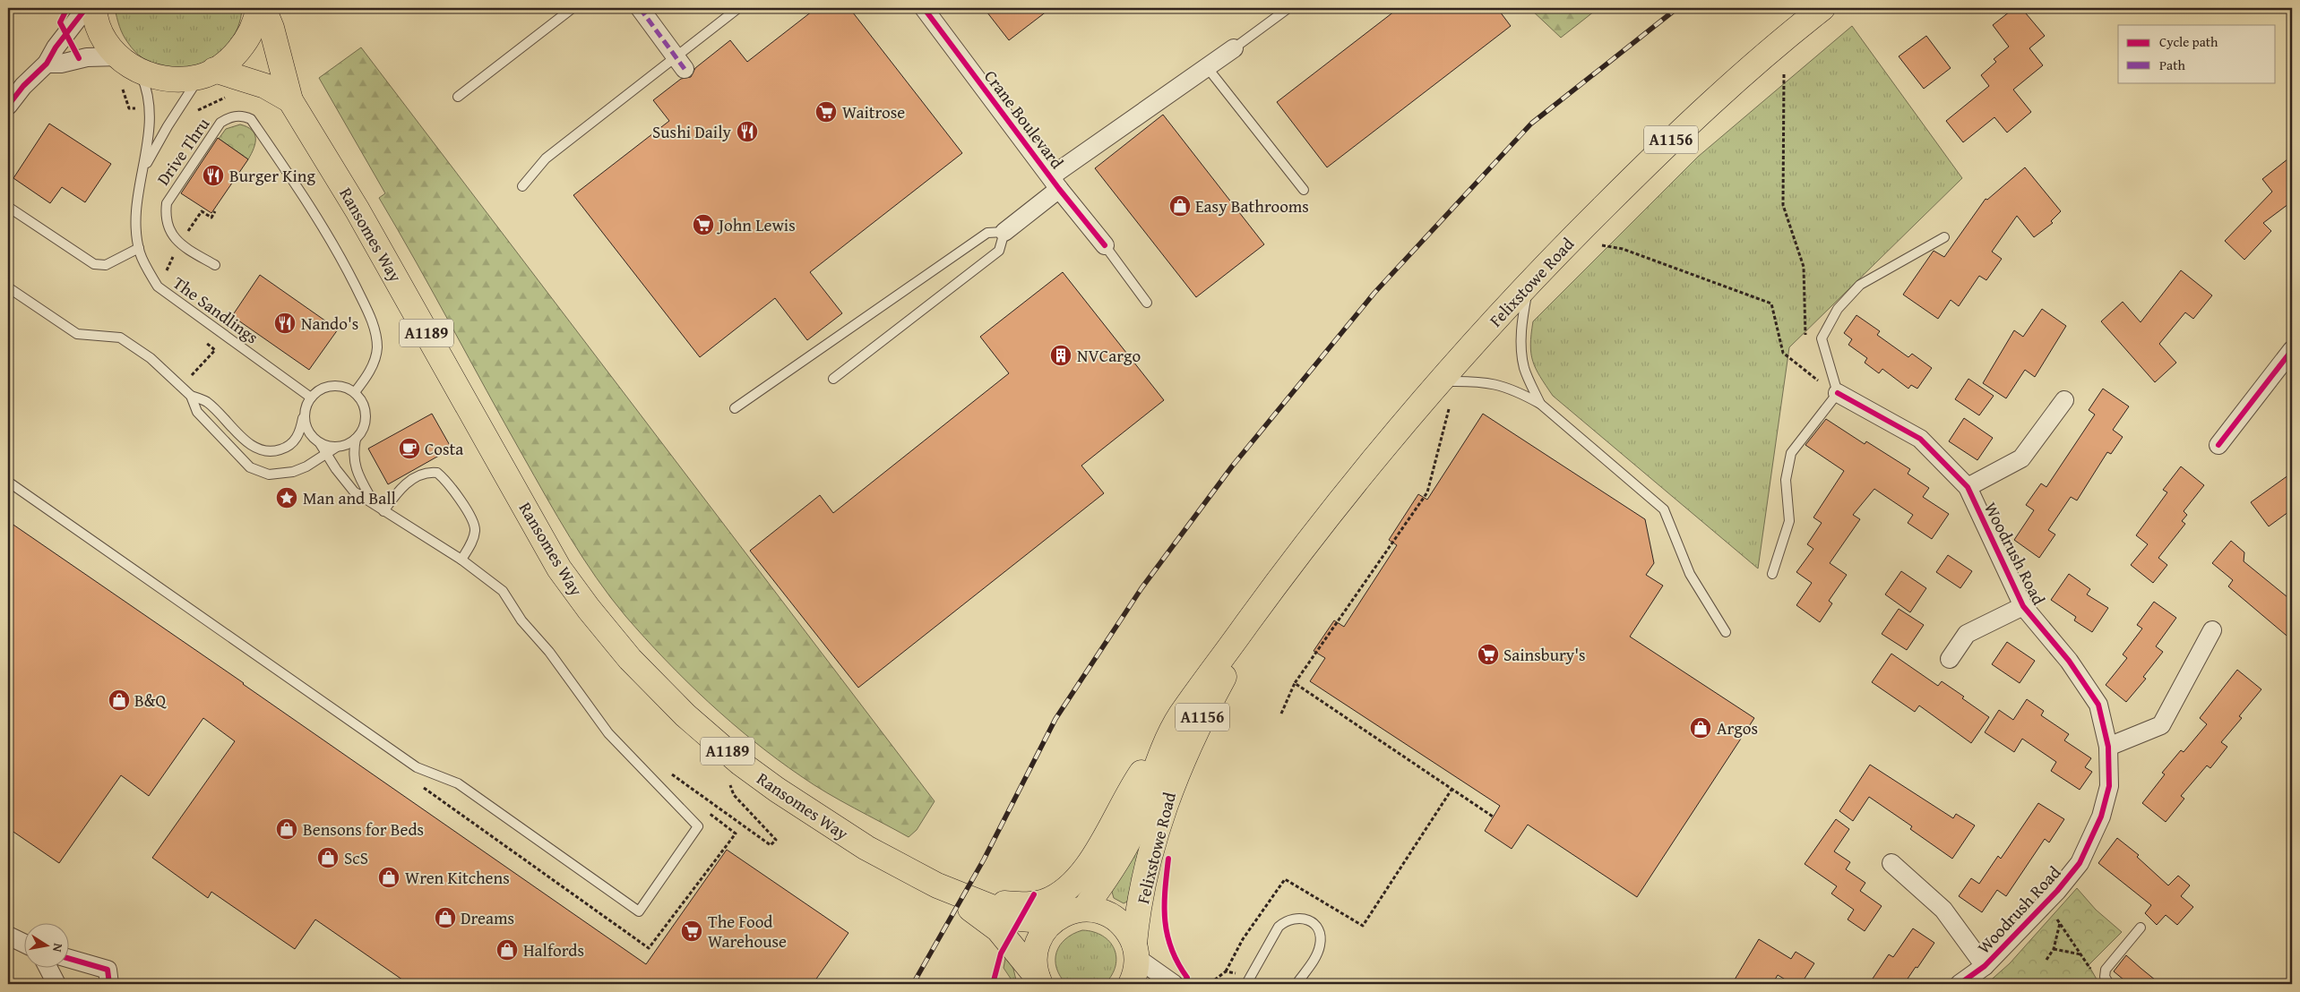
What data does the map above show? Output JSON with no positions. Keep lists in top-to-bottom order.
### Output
{
  "streets": {
    "main road": [
      "A1156",
      "Ransomes Way",
      "Felixstowe Road",
      "A1189"
    ],
    "street": ["Crane Boulevard", "Woodrush Road"],
    "lane": ["Drive Thru", "The Sandlings"]
  },
  "crossings": [
    ["Drive Thru", "The Sandlings"]
  ],
  "places": {
    "supermarket": [
      "Waitrose",
      "John Lewis",
      "Sainsbury's",
      "The Food Warehouse"
    ],
    "restaurant": ["Sushi Daily", "Burger King", "Nando's"],
    "shop": [
      "Easy Bathrooms",
      "B&Q",
      "Argos",
      "Bensons for Beds",
      "ScS",
      "Wren Kitchens",
      "Dreams",
      "Halfords"
    ],
    "building": ["NVCargo"],
    "cafe": ["Costa"],
    "place": ["Man and Ball"]
  },
  "legend": ["Cycle path", "Path"],
  "north": "right"
}
